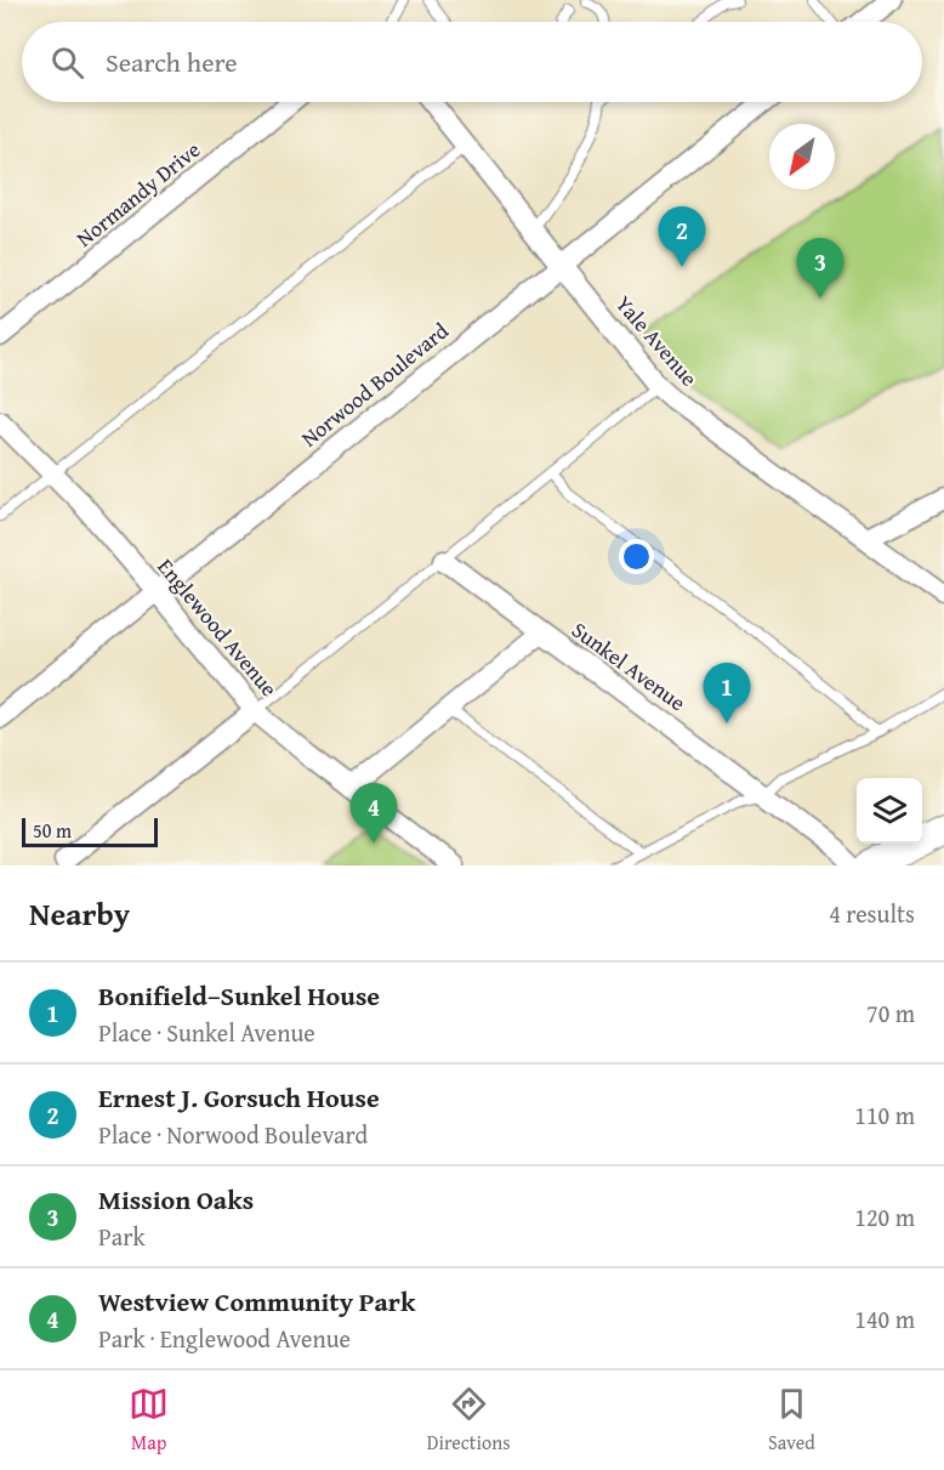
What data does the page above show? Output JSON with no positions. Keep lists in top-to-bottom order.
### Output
{
  "streets": {
    "street": [
      "Normandy Drive",
      "Yale Avenue",
      "Norwood Boulevard",
      "Englewood Avenue",
      "Sunkel Avenue"
    ]
  },
  "crossings": [
    ["Yale Avenue", "Norwood Boulevard"],
    ["Norwood Boulevard", "Englewood Avenue"]
  ],
  "scale_bar": "50 m",
  "north": "bottom left",
  "page": {
    "search": "Search here",
    "pins": [
      "2",
      "3",
      "1",
      "4"
    ],
    "scale": "50 m",
    "heading": ["Nearby", "4 results"],
    "list": [
      {
        "mark": "1",
        "name": "Bonifield–Sunkel House",
        "note": "Place · Sunkel Avenue",
        "value": "70 m"
      },
      {
        "mark": "2",
        "name": "Ernest J. Gorsuch House",
        "note": "Place · Norwood Boulevard",
        "value": "110 m"
      },
      {
        "mark": "3",
        "name": "Mission Oaks",
        "note": "Park",
        "value": "120 m"
      },
      {
        "mark": "4",
        "name": "Westview Community Park",
        "note": "Park · Englewood Avenue",
        "value": "140 m"
      }
    ],
    "nav": ["Map", "Directions", "Saved"]
  }
}
